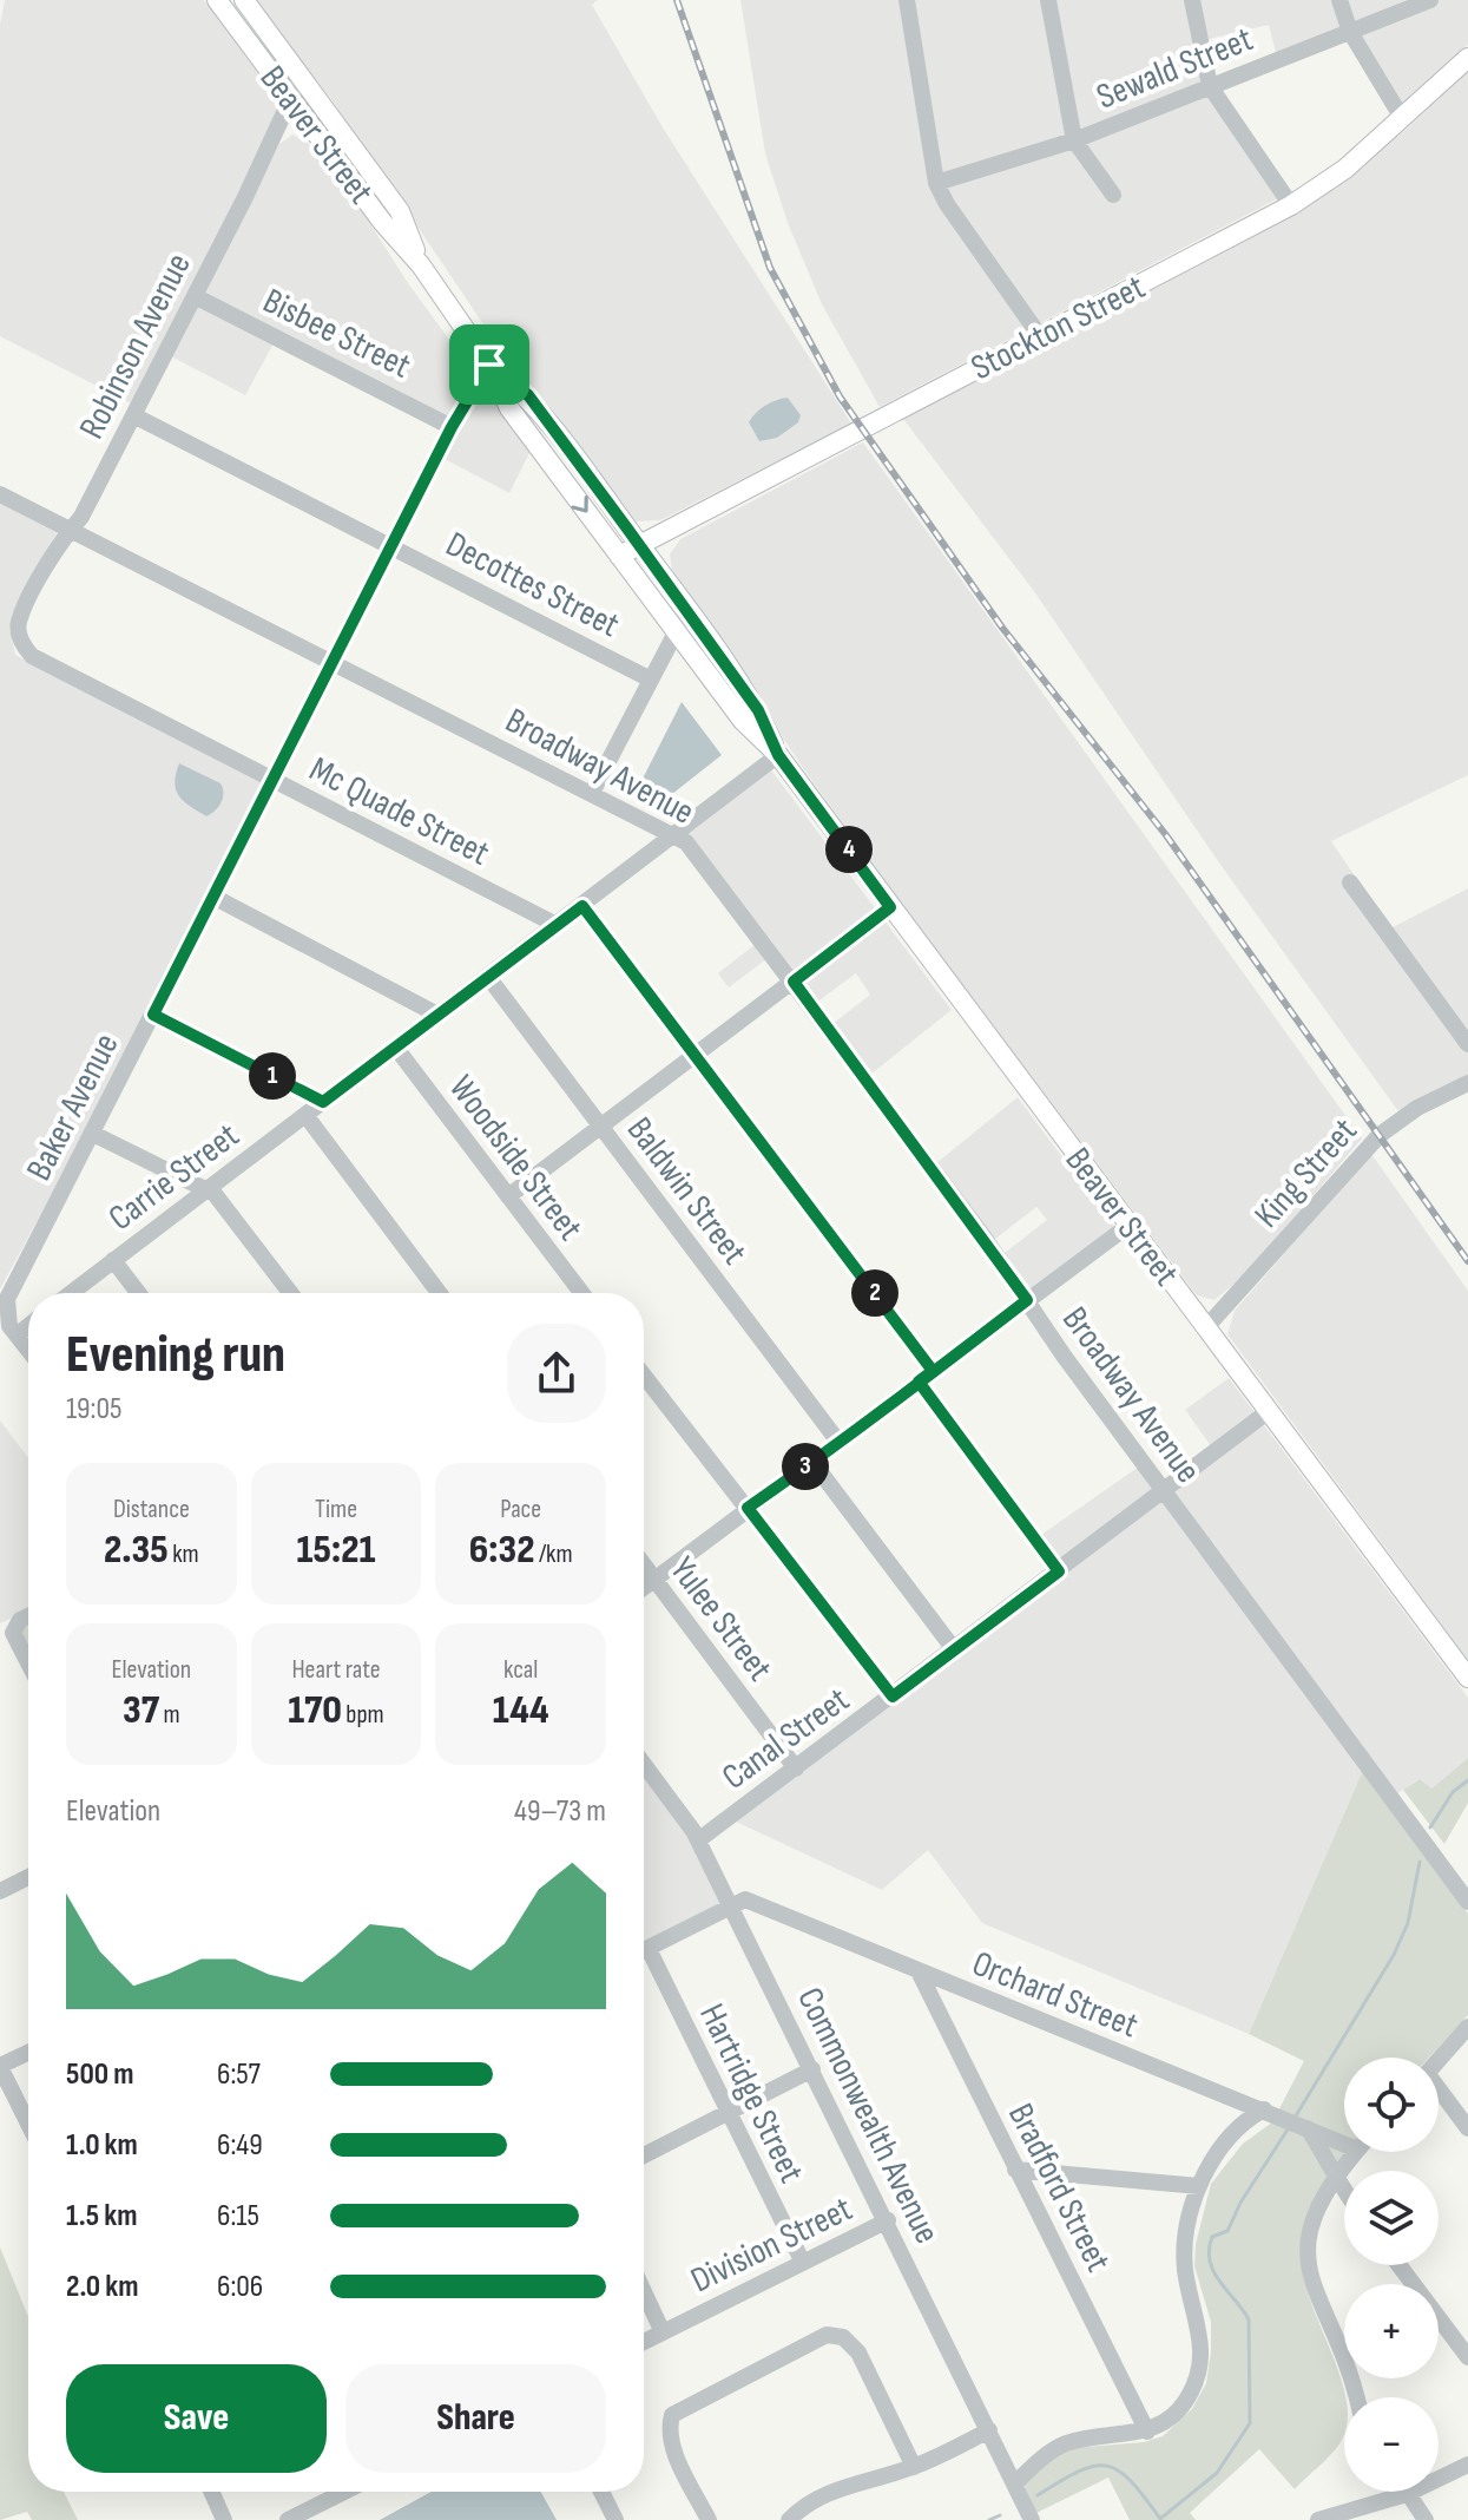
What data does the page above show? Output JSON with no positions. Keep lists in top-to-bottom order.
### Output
{
  "streets": {
    "main road": ["Beaver Street", "Stockton Street"],
    "street": [
      "Sewald Street",
      "Bisbee Street",
      "Robinson Avenue",
      "Decottes Street",
      "Broadway Avenue",
      "Mc Quade Street",
      "Baker Avenue",
      "Woodside Street",
      "King Street",
      "Carrie Street",
      "Baldwin Street",
      "Yulee Street",
      "Canal Street",
      "Orchard Street",
      "Hartridge Street",
      "Commonwealth Avenue",
      "Bradford Street",
      "Division Street"
    ]
  },
  "crossings": [
    ["Beaver Street", "Stockton Street"],
    ["Beaver Street", "Robinson Avenue"],
    ["Beaver Street", "Baker Avenue"],
    ["Beaver Street", "King Street"],
    ["Beaver Street", "Carrie Street"],
    ["Beaver Street", "Canal Street"],
    ["Bisbee Street", "Robinson Avenue"],
    ["Bisbee Street", "Baker Avenue"],
    ["Robinson Avenue", "Decottes Street"],
    ["Robinson Avenue", "Broadway Avenue"],
    ["Robinson Avenue", "Mc Quade Street"],
    ["Decottes Street", "Baker Avenue"],
    ["Broadway Avenue", "Baker Avenue"],
    ["Broadway Avenue", "Carrie Street"],
    ["Broadway Avenue", "Canal Street"],
    ["Mc Quade Street", "Baker Avenue"],
    ["Mc Quade Street", "Carrie Street"],
    ["Woodside Street", "Carrie Street"],
    ["Carrie Street", "Baldwin Street"],
    ["Yulee Street", "Canal Street"],
    ["Canal Street", "Commonwealth Avenue"],
    ["Orchard Street", "Commonwealth Avenue"],
    ["Orchard Street", "Bradford Street"],
    ["Hartridge Street", "Division Street"],
    ["Commonwealth Avenue", "Division Street"]
  ],
  "page": {
    "pins": [
      "4",
      "1",
      "2",
      "3"
    ],
    "heading": ["Evening run", "19:05"],
    "stats": [
      ["Distance", "2.35 km"],
      ["Time", "15:21"],
      ["Pace", "6:32 /km"],
      ["Elevation", "37 m"],
      ["Heart rate", "170 bpm"],
      ["kcal", "144"]
    ],
    "chart": ["Elevation", "49–73 m"],
    "list": [
      {
        "name": "500 m",
        "note": "6:57"
      },
      {
        "name": "1.0 km",
        "note": "6:49"
      },
      {
        "name": "1.5 km",
        "note": "6:15"
      },
      {
        "name": "2.0 km",
        "note": "6:06"
      }
    ],
    "map_buttons": ["+", "−"],
    "buttons": ["Save", "Share"]
  }
}
